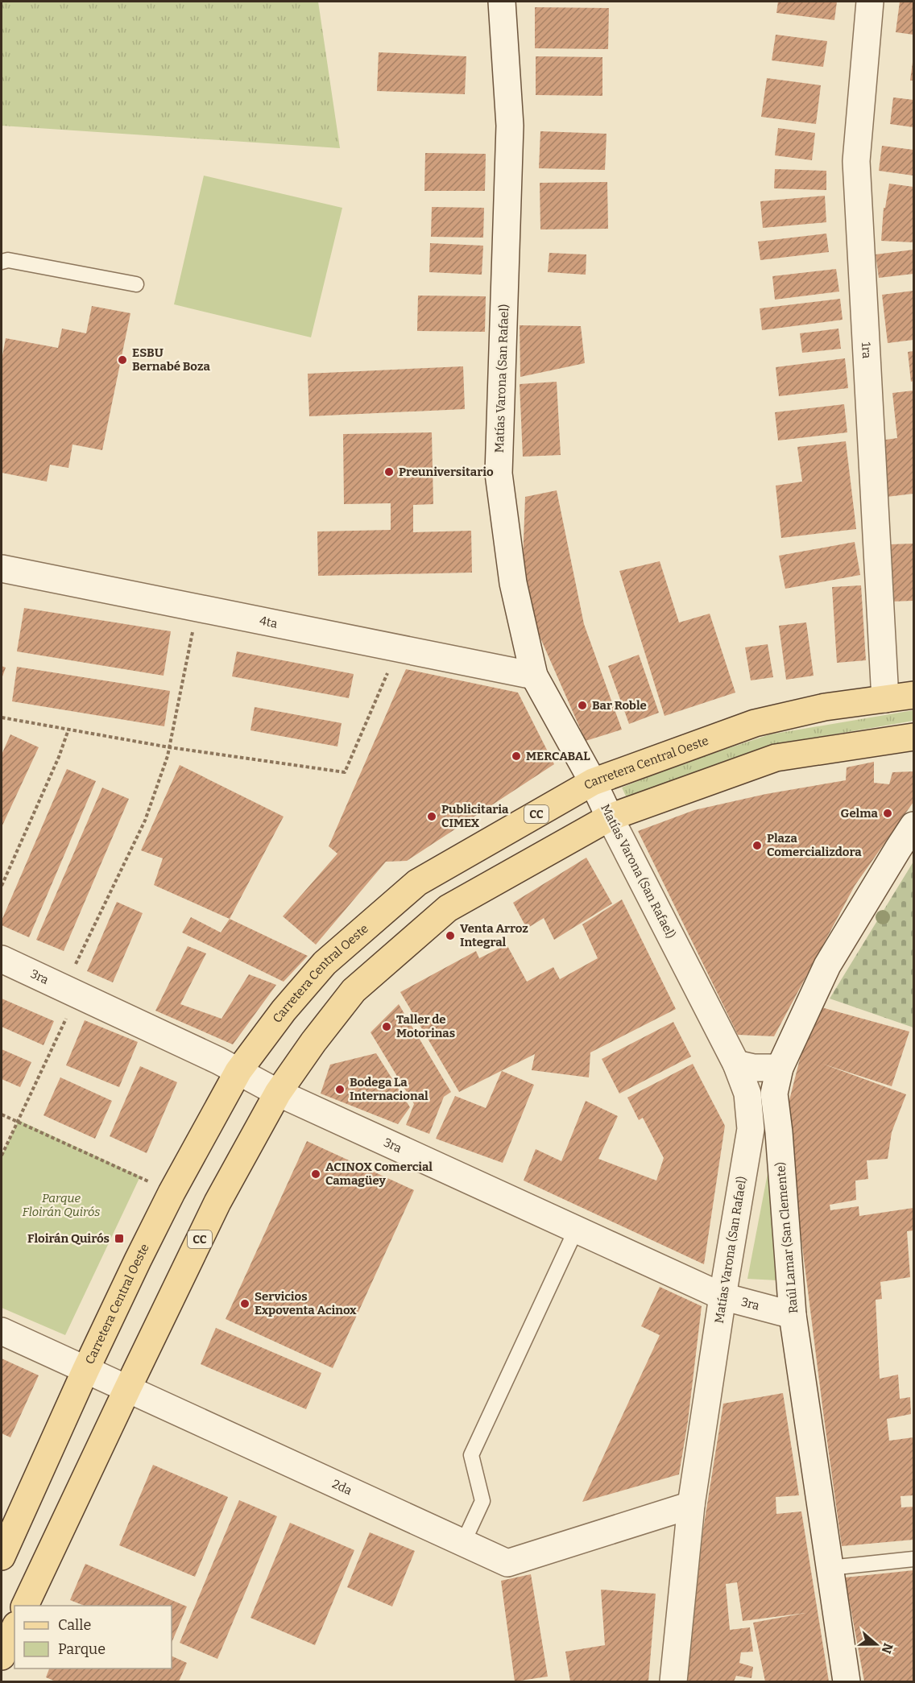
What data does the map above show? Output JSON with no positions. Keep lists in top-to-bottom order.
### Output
{
  "streets": {
    "main road": ["Carretera Central Oeste", "CC"],
    "street": [
      "1ra",
      "Matías Varona (San Rafael)",
      "4ta",
      "3ra",
      "Raúl Lamar (San Clemente)",
      "2da"
    ]
  },
  "crossings": [
    ["1ra", "Carretera Central Oeste"],
    ["Matías Varona (San Rafael)", "4ta"],
    ["Matías Varona (San Rafael)", "Carretera Central Oeste"],
    ["Matías Varona (San Rafael)", "CC"],
    ["Matías Varona (San Rafael)", "3ra"],
    ["Matías Varona (San Rafael)", "2da"],
    ["Carretera Central Oeste", "3ra"],
    ["Carretera Central Oeste", "2da"],
    ["CC", "3ra"],
    ["CC", "2da"],
    ["3ra", "Raúl Lamar (San Clemente)"]
  ],
  "parks": ["Parque Floirán Quirós"],
  "places": {
    "other": [
      "ESBU Bernabé Boza",
      "Preuniversitario",
      "Bar Roble",
      "MERCABAL",
      "Gelma",
      "Publicitaria CIMEX",
      "Plaza Comercializdora",
      "Venta Arroz Integral",
      "Taller de Motorinas",
      "Bodega La Internacional",
      "ACINOX Comercial Camagüey",
      "Servicios Expoventa Acinox"
    ],
    "transit": ["Floirán Quirós"]
  },
  "legend": ["Calle", "Parque"],
  "north": "right"
}
